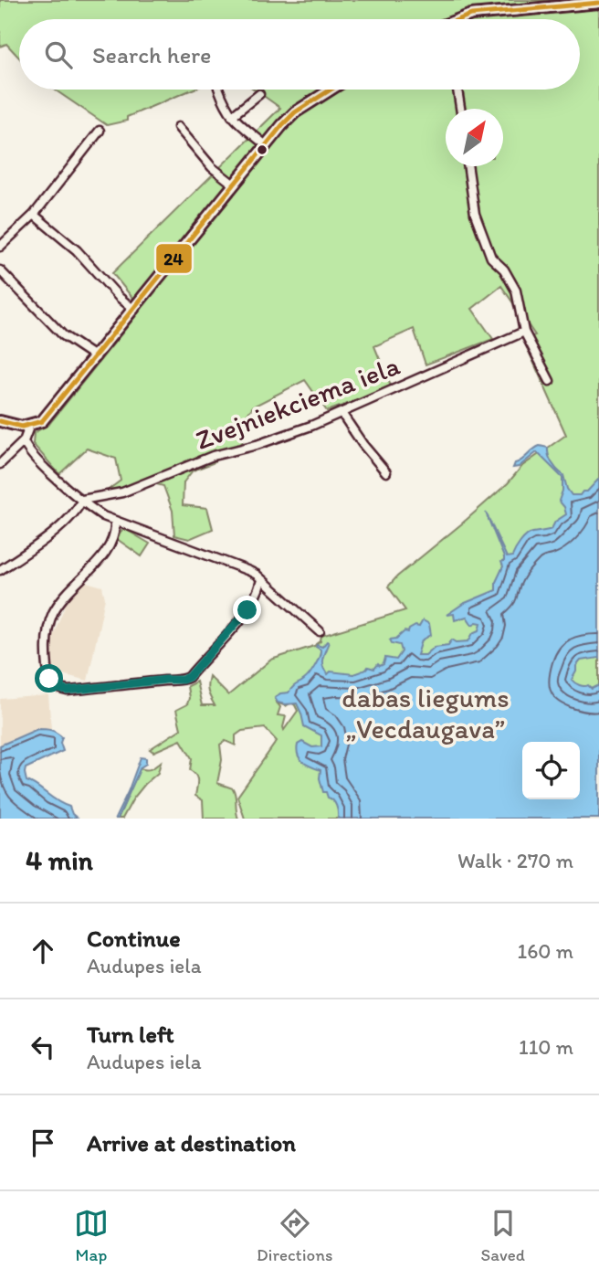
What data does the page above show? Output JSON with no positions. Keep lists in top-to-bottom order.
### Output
{
  "streets": {
    "street": ["Zvejniekciema iela"]
  },
  "parks": ["dabas liegums „Vecdaugava”"],
  "lines": ["transit line 24"],
  "north": "top right",
  "page": {
    "search": "Search here",
    "heading": ["4 min", "Walk · 270 m"],
    "list": [
      ["Continue", "Audupes iela", "160 m"],
      ["Turn left", "Audupes iela", "110 m"],
      "Arrive at destination"
    ],
    "nav": ["Map", "Directions", "Saved"]
  }
}
